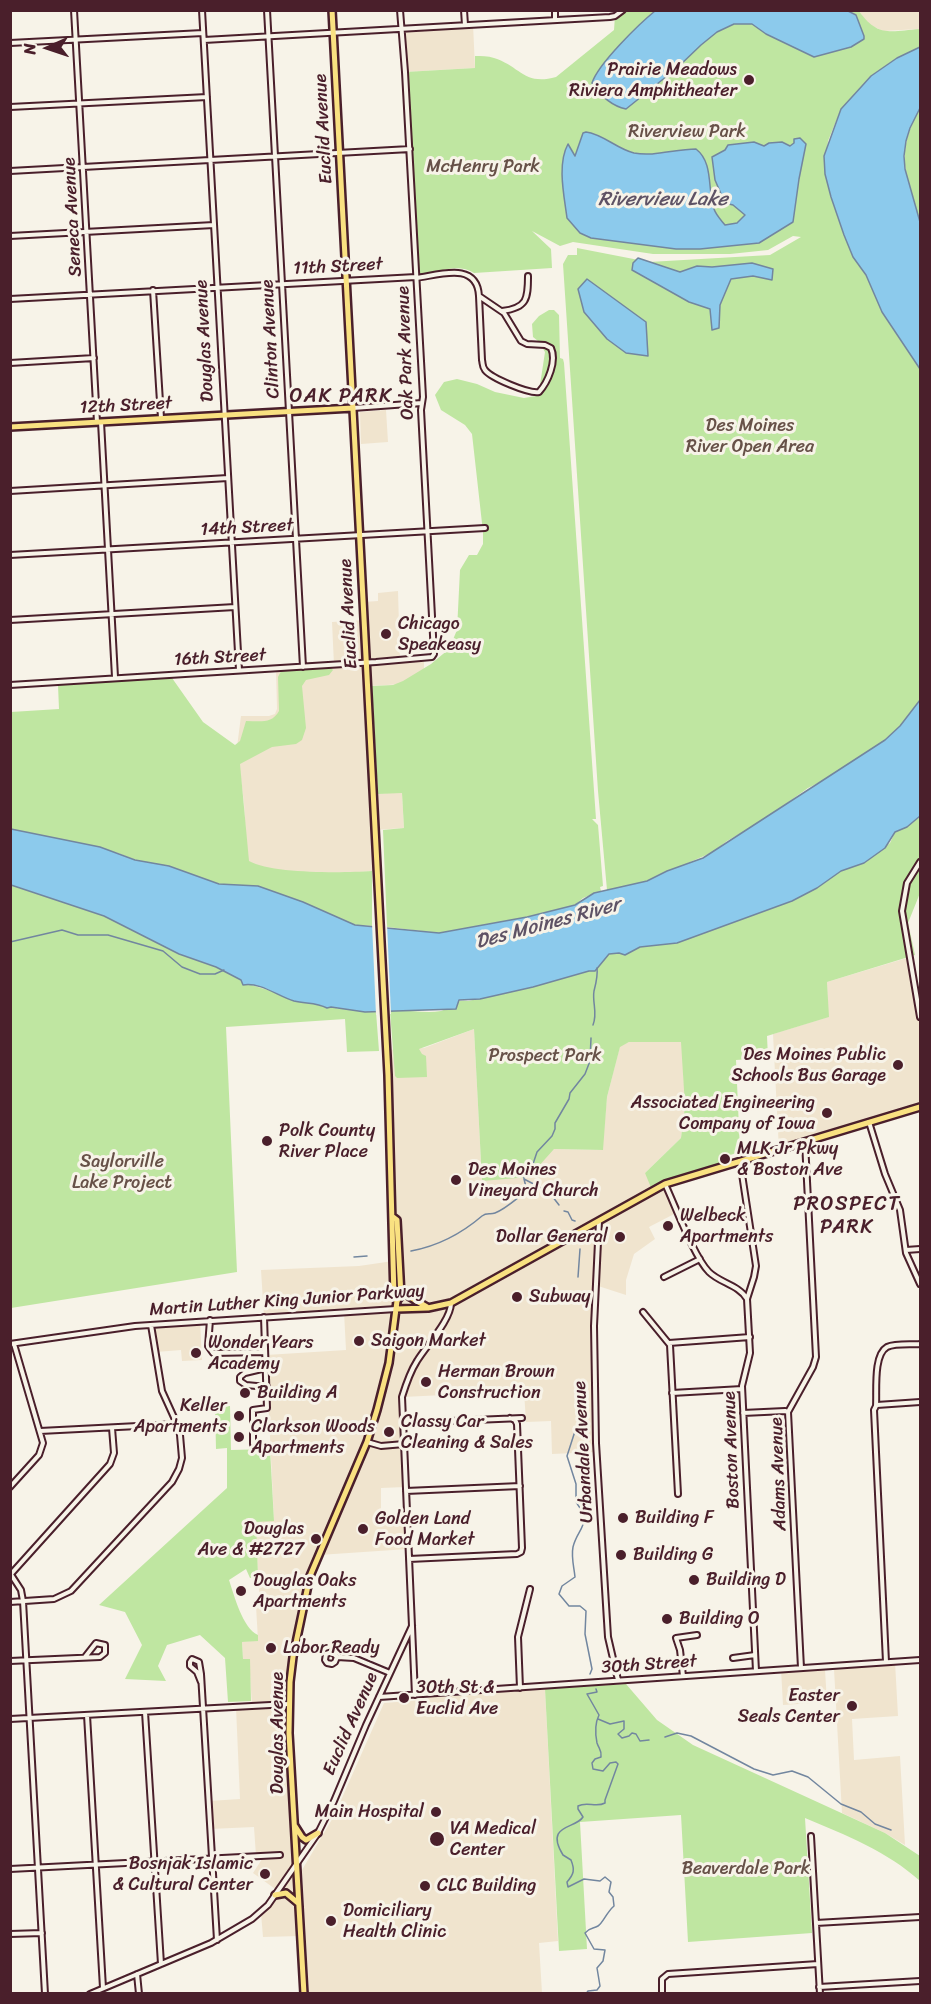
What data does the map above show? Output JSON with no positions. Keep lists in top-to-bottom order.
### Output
{
  "streets": {
    "main road": [
      "Euclid Avenue",
      "Douglas Avenue",
      "12th Street",
      "Martin Luther King Junior Parkway"
    ],
    "street": [
      "Seneca Avenue",
      "11th Street",
      "Clinton Avenue",
      "Oak Park Avenue",
      "14th Street",
      "16th Street",
      "Boston Avenue",
      "Urbandale Avenue",
      "Adams Avenue",
      "30th Street"
    ]
  },
  "crossings": [
    ["Euclid Avenue", "11th Street"],
    ["Euclid Avenue", "Douglas Avenue"],
    ["Euclid Avenue", "12th Street"],
    ["Euclid Avenue", "14th Street"],
    ["Euclid Avenue", "16th Street"],
    ["Euclid Avenue", "Martin Luther King Junior Parkway"],
    ["Euclid Avenue", "30th Street"],
    ["Seneca Avenue", "11th Street"],
    ["Seneca Avenue", "12th Street"],
    ["Seneca Avenue", "14th Street"],
    ["Seneca Avenue", "16th Street"],
    ["11th Street", "Clinton Avenue"],
    ["11th Street", "Douglas Avenue"],
    ["11th Street", "Oak Park Avenue"],
    ["Clinton Avenue", "12th Street"],
    ["Clinton Avenue", "14th Street"],
    ["Clinton Avenue", "16th Street"],
    ["Douglas Avenue", "12th Street"],
    ["Douglas Avenue", "14th Street"],
    ["Douglas Avenue", "16th Street"],
    ["Douglas Avenue", "Martin Luther King Junior Parkway"],
    ["Oak Park Avenue", "12th Street"],
    ["Oak Park Avenue", "14th Street"],
    ["Oak Park Avenue", "16th Street"],
    ["Martin Luther King Junior Parkway", "Boston Avenue"],
    ["Martin Luther King Junior Parkway", "Urbandale Avenue"],
    ["Martin Luther King Junior Parkway", "Adams Avenue"],
    ["Boston Avenue", "30th Street"],
    ["Urbandale Avenue", "30th Street"],
    ["Adams Avenue", "30th Street"]
  ],
  "districts": ["OAK PARK", "PROSPECT PARK"],
  "water": ["Riverview Lake", "Des Moines River"],
  "parks": [
    "Riverview Park",
    "McHenry Park",
    "Des Moines River Open Area",
    "Prospect Park",
    "Saylorville Lake Project",
    "Beaverdale Park"
  ],
  "places": [
    "Prairie Meadows Riviera Amphitheater",
    "Chicago Speakeasy",
    "Des Moines Public Schools Bus Garage",
    "Associated Engineering Company of Iowa",
    "Polk County River Place",
    "MLK Jr Pkwy & Boston Ave",
    "Des Moines Vineyard Church",
    "Welbeck Apartments",
    "Dollar General",
    "Subway",
    "Saigon Market",
    "Wonder Years Academy",
    "Herman Brown Construction",
    "Building A",
    "Keller Apartments",
    "Classy Car Cleaning & Sales",
    "Clarkson Woods Apartments",
    "Building F",
    "Golden Land Food Market",
    "Douglas Ave & #2727",
    "Building G",
    "Building D",
    "Douglas Oaks Apartments",
    "Building O",
    "Labor Ready",
    "30th St & Euclid Ave",
    "Easter Seals Center",
    "Main Hospital",
    "VA Medical Center",
    "Bosnjak Islamic & Cultural Center",
    "CLC Building",
    "Domiciliary Health Clinic"
  ],
  "north": "left"
}
